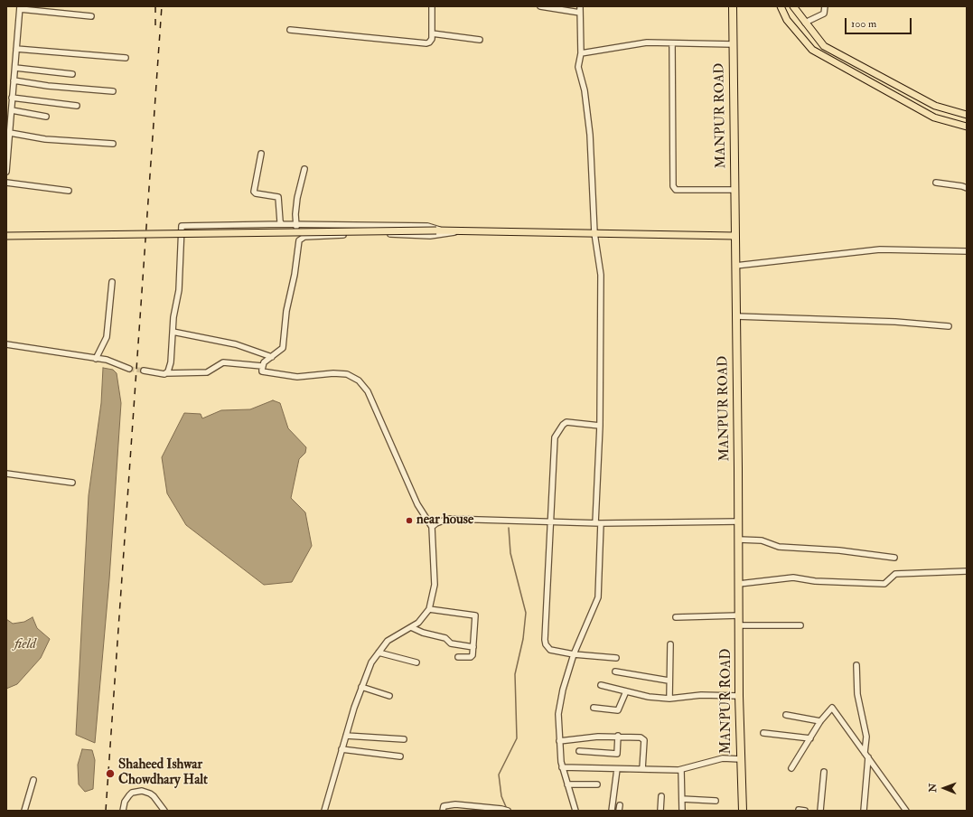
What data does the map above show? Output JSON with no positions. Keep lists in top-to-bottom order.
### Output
{
  "streets": {
    "highway": ["MANPUR ROAD"]
  },
  "water": ["field"],
  "places": ["near house", "Shaheed Ishwar Chowdhary Halt"],
  "scale_bar": "100 m",
  "north": "left"
}
